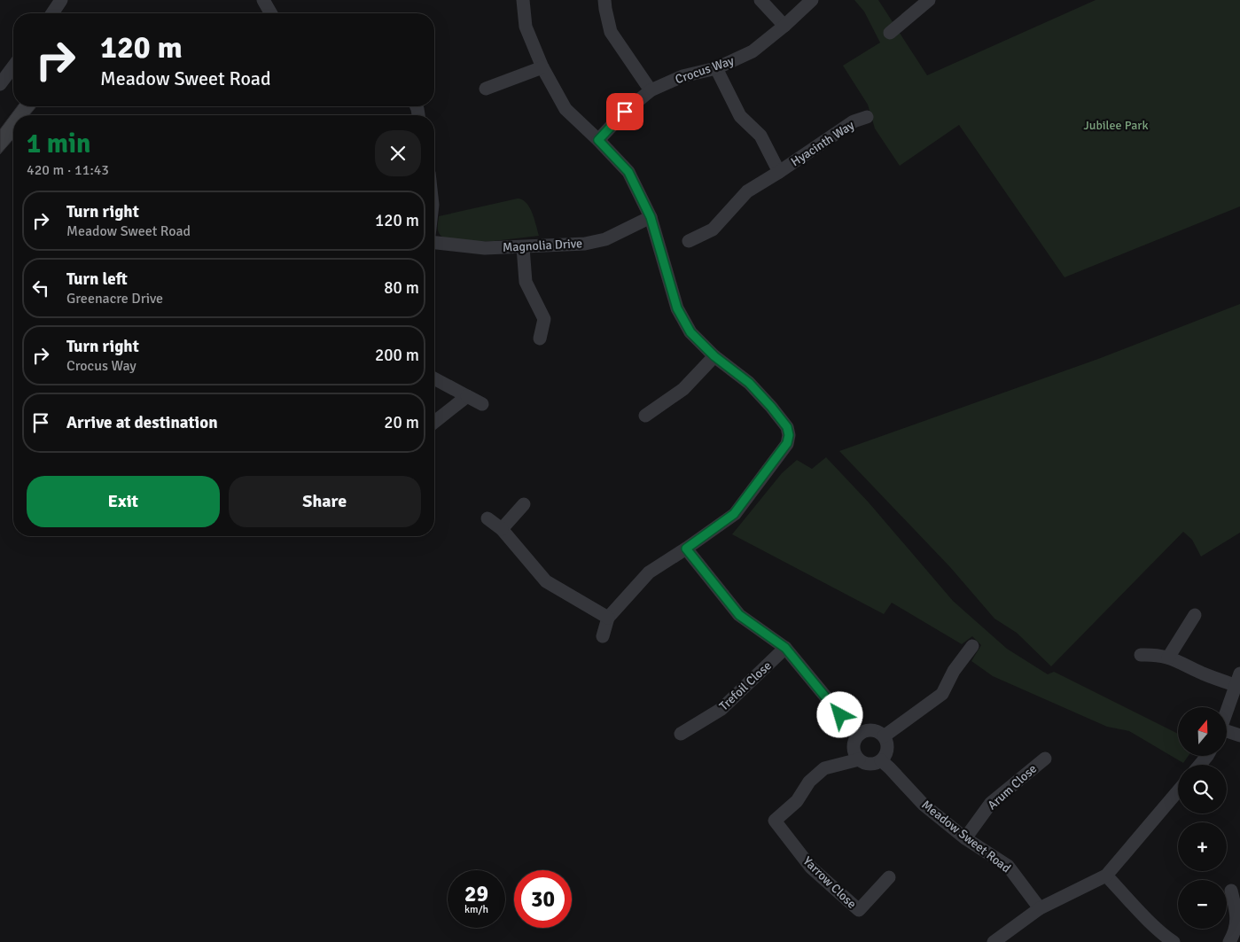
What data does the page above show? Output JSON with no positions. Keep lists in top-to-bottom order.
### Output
{
  "streets": {
    "street": [
      "Crocus Way",
      "Hyacinth Way",
      "Magnolia Drive",
      "Trefoil Close",
      "Arum Close",
      "Meadow Sweet Road",
      "Yarrow Close"
    ]
  },
  "crossings": [
    ["Crocus Way", "Hyacinth Way"],
    ["Arum Close", "Meadow Sweet Road"],
    ["Meadow Sweet Road", "Yarrow Close"]
  ],
  "parks": ["Jubilee Park"],
  "north": "top",
  "page": {
    "turn": ["120 m", "Meadow Sweet Road"],
    "heading": ["1 min", "420 m · 11:43"],
    "list": [
      {
        "name": "Turn right",
        "note": "Meadow Sweet Road",
        "value": "120 m"
      },
      {
        "name": "Turn left",
        "note": "Greenacre Drive",
        "value": "80 m"
      },
      {
        "name": "Turn right",
        "note": "Crocus Way",
        "value": "200 m"
      },
      {
        "name": "Arrive at destination",
        "value": "20 m"
      }
    ],
    "buttons": ["Exit", "Share"],
    "map_buttons": ["+", "−"],
    "speed": "29 km/h",
    "limit": "30"
  }
}
